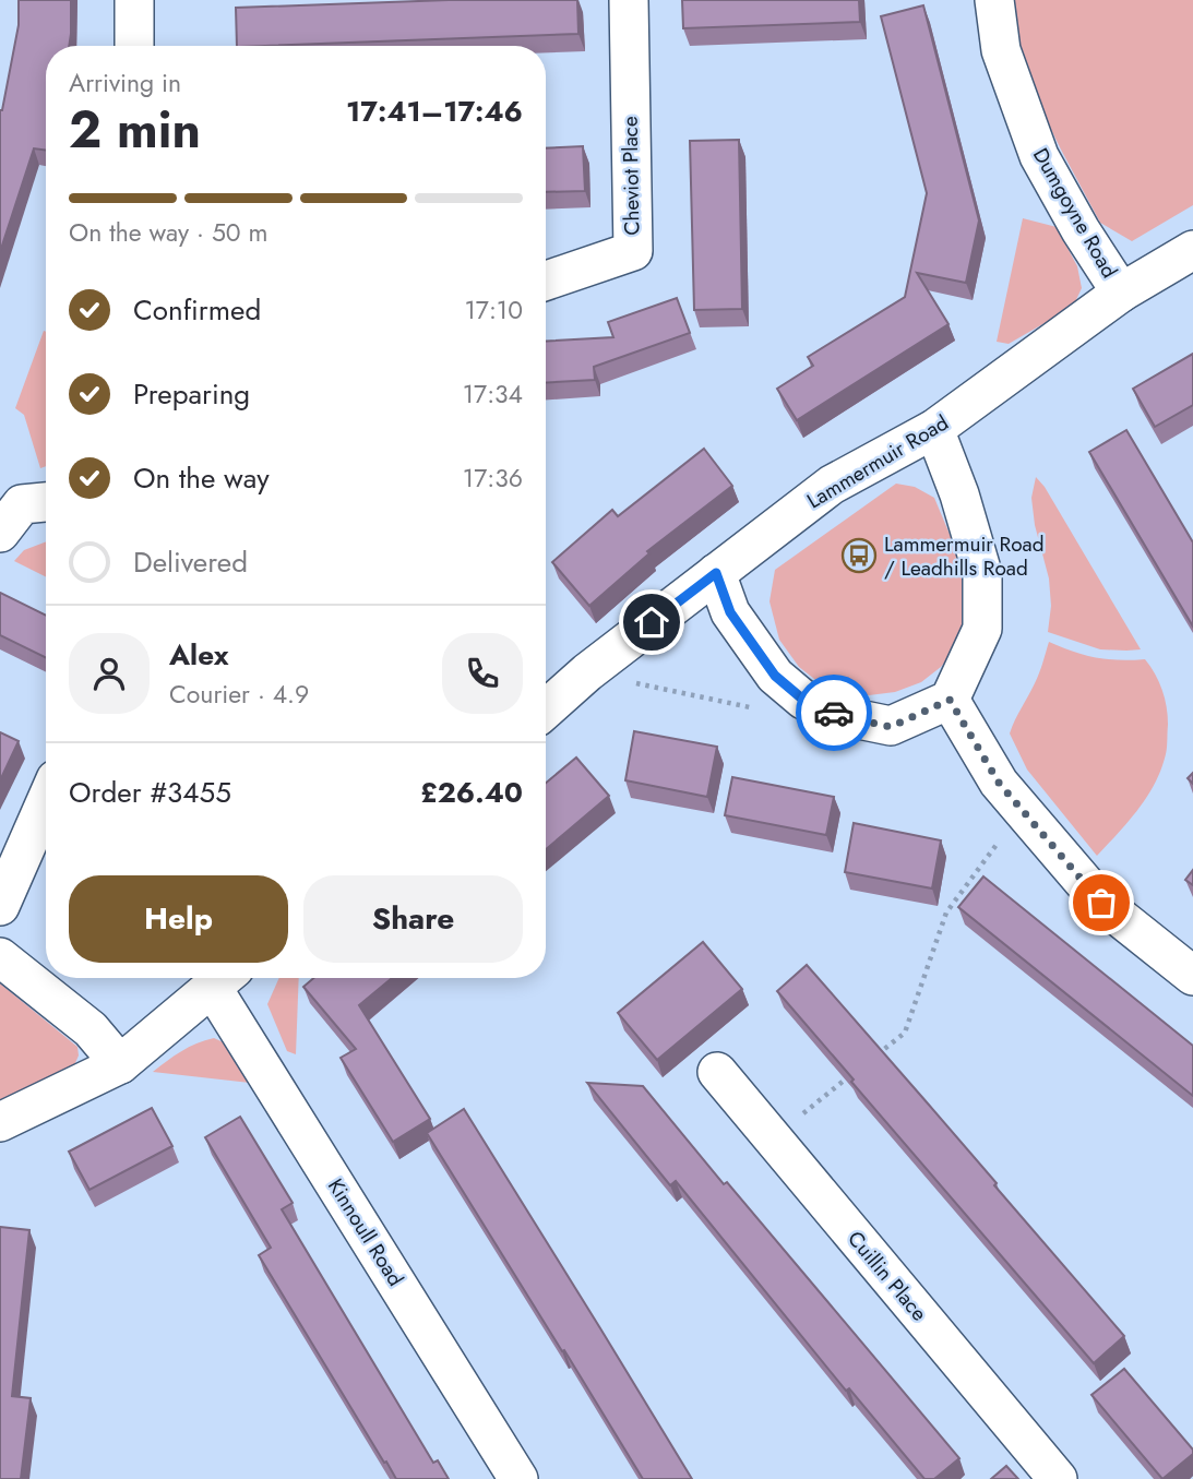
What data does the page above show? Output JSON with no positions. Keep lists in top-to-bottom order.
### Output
{
  "streets": {
    "street": [
      "Cheviot Place",
      "Dumgoyne Road",
      "Lammermuir Road",
      "Kinnoull Road",
      "Cuillin Place"
    ]
  },
  "crossings": [
    ["Dumgoyne Road", "Lammermuir Road"]
  ],
  "places": {
    "bus stop": ["Lammermuir Road / Leadhills Road"]
  },
  "page": {
    "heading": ["2 min", "Arriving in", "17:41–17:46"],
    "panel": [
      "Alex",
      "Courier · 4.9",
      "Order #3455",
      "£26.40"
    ],
    "bar": "On the way · 50 m",
    "list": [
      ["Confirmed", "17:10"],
      ["Preparing", "17:34"],
      ["On the way", "17:36"],
      "Delivered"
    ],
    "buttons": ["Help", "Share"]
  }
}
